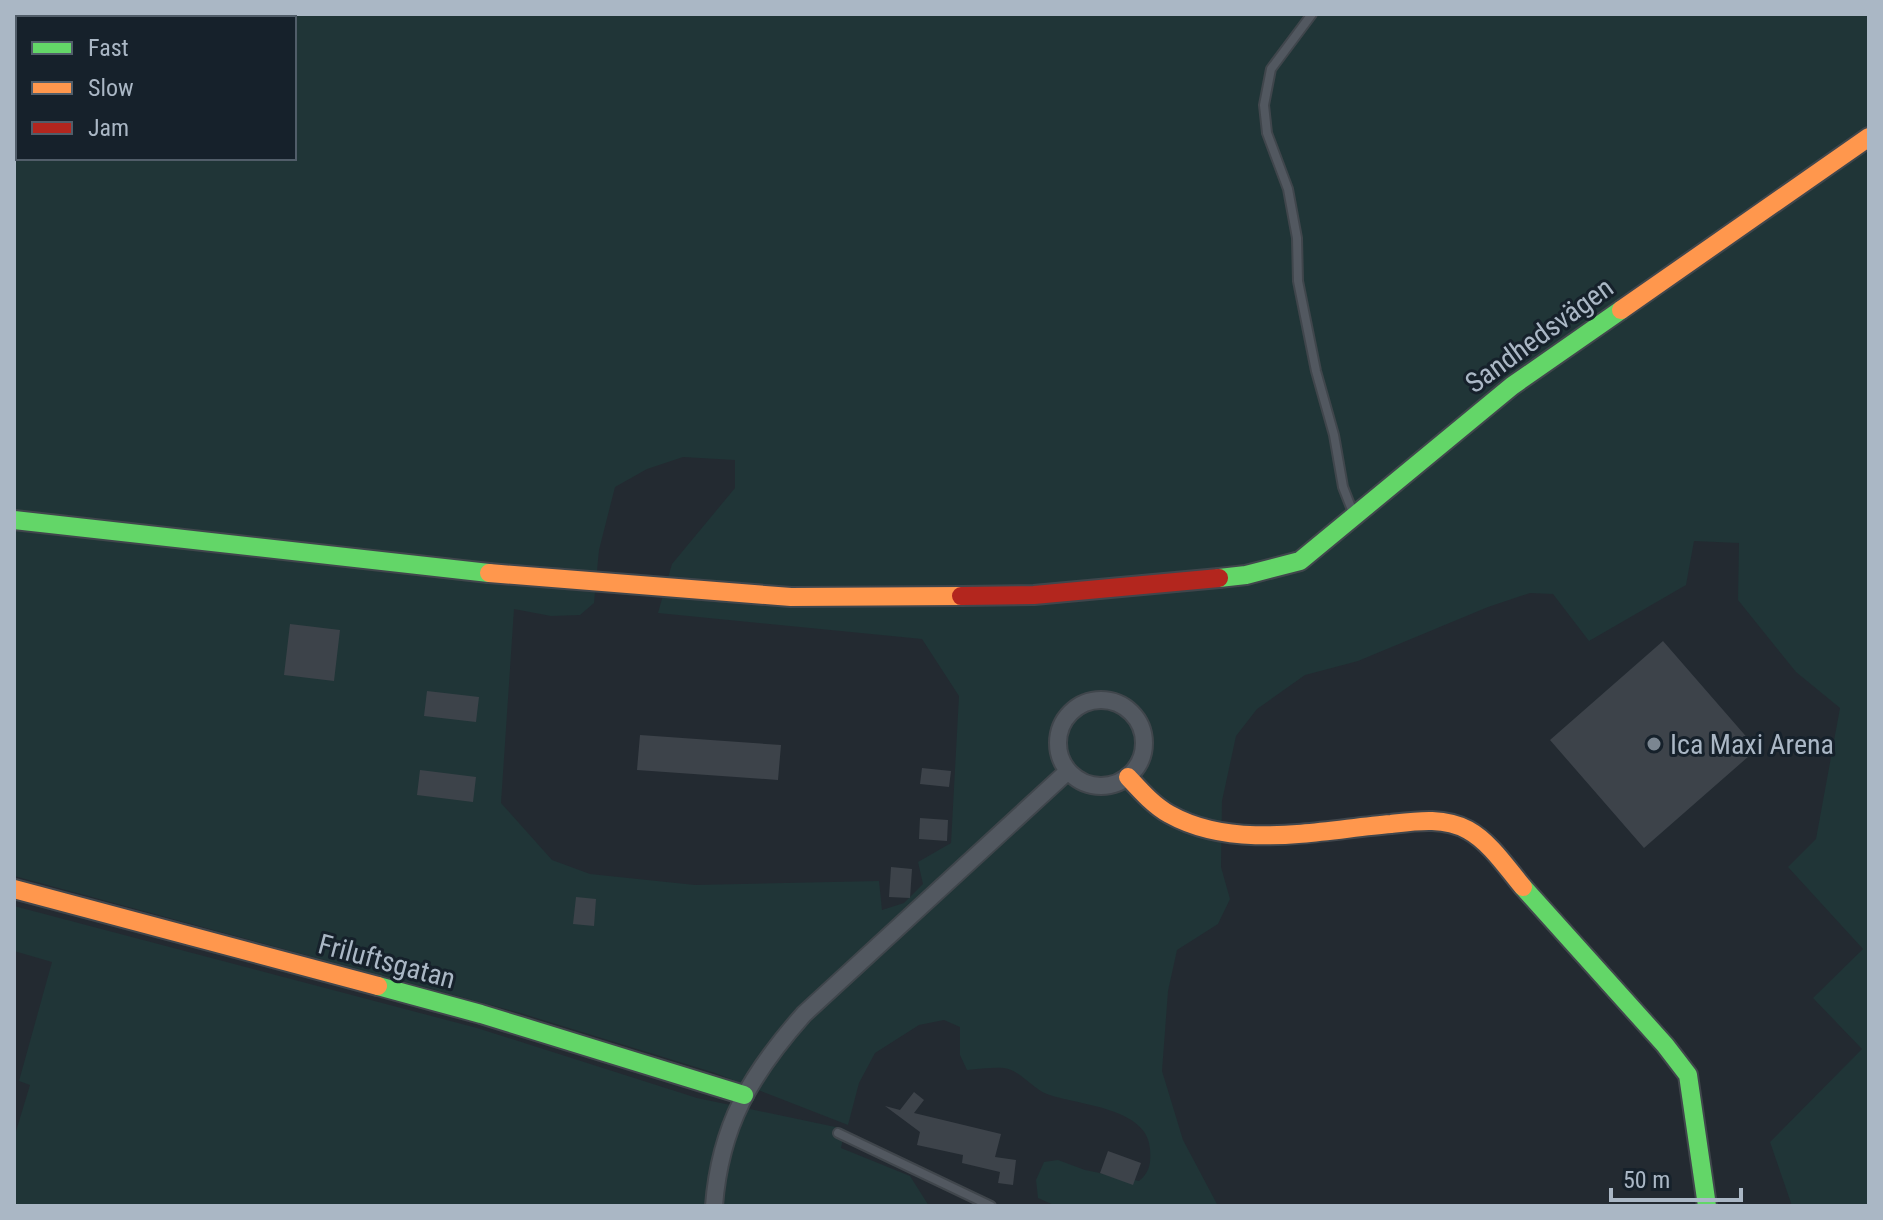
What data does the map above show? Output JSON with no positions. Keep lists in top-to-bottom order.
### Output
{
  "streets": {
    "street": ["Sandhedsvägen", "Friluftsgatan"]
  },
  "places": ["Ica Maxi Arena"],
  "legend": ["Fast", "Slow", "Jam"],
  "scale_bar": "50 m"
}
